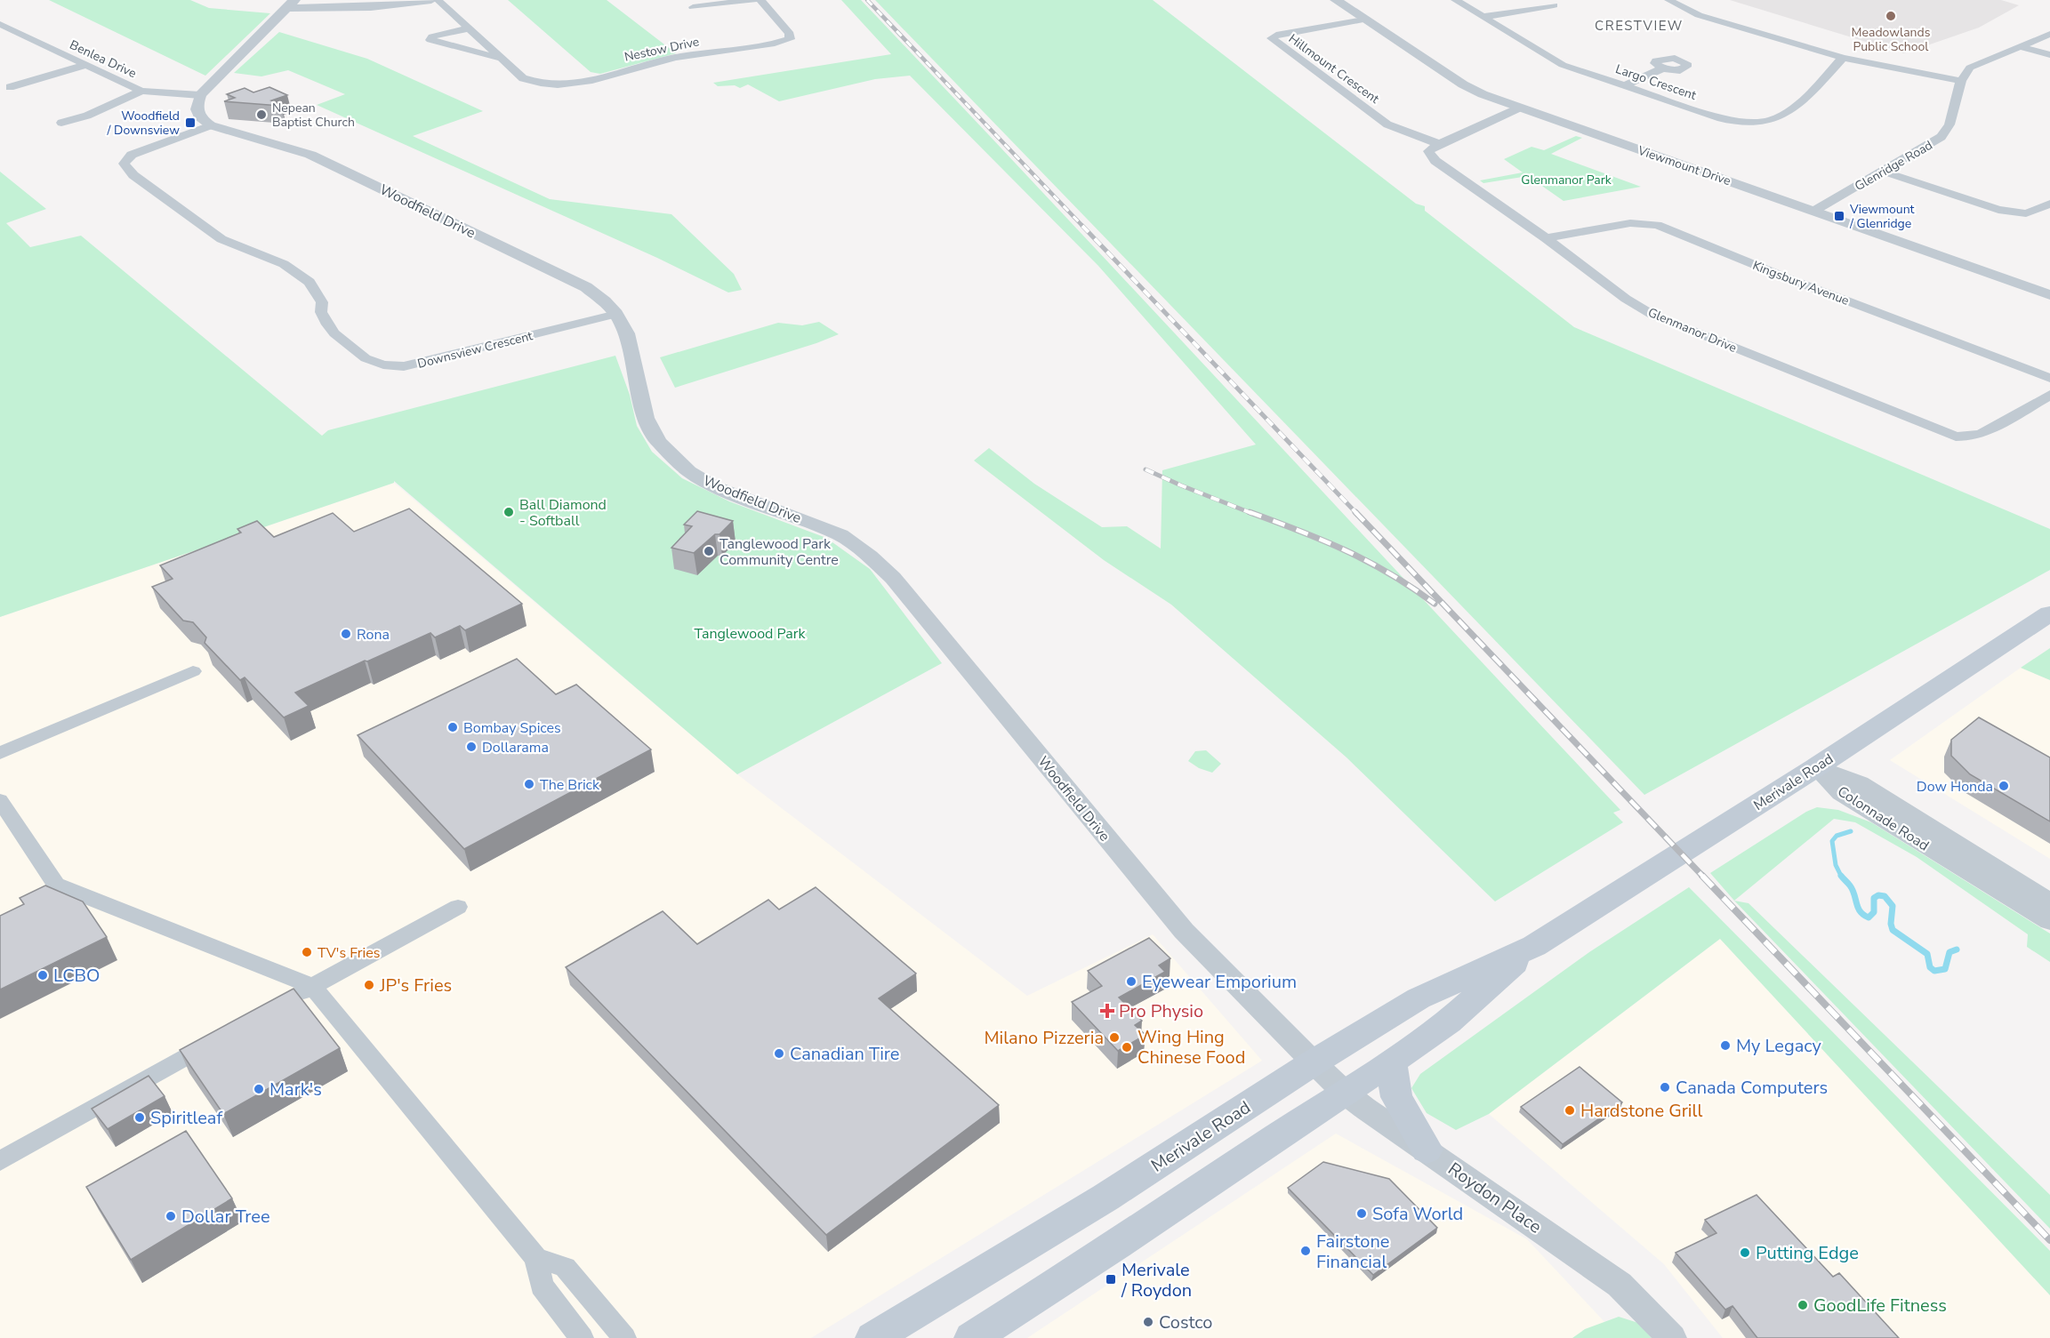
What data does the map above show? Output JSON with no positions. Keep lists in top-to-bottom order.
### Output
{
  "streets": {
    "main road": ["Merivale Road"],
    "street": [
      "Nestow Drive",
      "Benlea Drive",
      "Hillmount Crescent",
      "Largo Crescent",
      "Viewmount Drive",
      "Glenridge Road",
      "Woodfield Drive",
      "Kingsbury Avenue",
      "Glenmanor Drive",
      "Downsview Crescent",
      "Colonnade Road",
      "Roydon Place"
    ]
  },
  "crossings": [
    ["Hillmount Crescent", "Viewmount Drive"],
    ["Hillmount Crescent", "Glenmanor Drive"],
    ["Viewmount Drive", "Glenridge Road"],
    ["Woodfield Drive", "Downsview Crescent"],
    ["Woodfield Drive", "Merivale Road"],
    ["Woodfield Drive", "Roydon Place"],
    ["Kingsbury Avenue", "Glenmanor Drive"],
    ["Merivale Road", "Colonnade Road"],
    ["Merivale Road", "Roydon Place"]
  ],
  "districts": ["CRESTVIEW"],
  "parks": ["Glenmanor Park", "Tanglewood Park"],
  "places": {
    "other": [
      "Meadowlands Public School",
      "Nepean Baptist Church",
      "Ball Diamond - Softball",
      "Tanglewood Park Community Centre",
      "Rona",
      "Bombay Spices",
      "Dollarama",
      "The Brick",
      "Dow Honda",
      "TV's Fries",
      "LCBO",
      "Eyewear Emporium",
      "JP's Fries",
      "Milano Pizzeria",
      "My Legacy",
      "Wing Hing Chinese Food",
      "Canadian Tire",
      "Canada Computers",
      "Mark's",
      "Hardstone Grill",
      "Spiritleaf",
      "Sofa World",
      "Dollar Tree",
      "Fairstone Financial",
      "Putting Edge",
      "GoodLife Fitness",
      "Costco"
    ],
    "transit": ["Woodfield / Downsview", "Viewmount / Glenridge", "Merivale / Roydon"],
    "health": ["Pro Physio"]
  }
}
